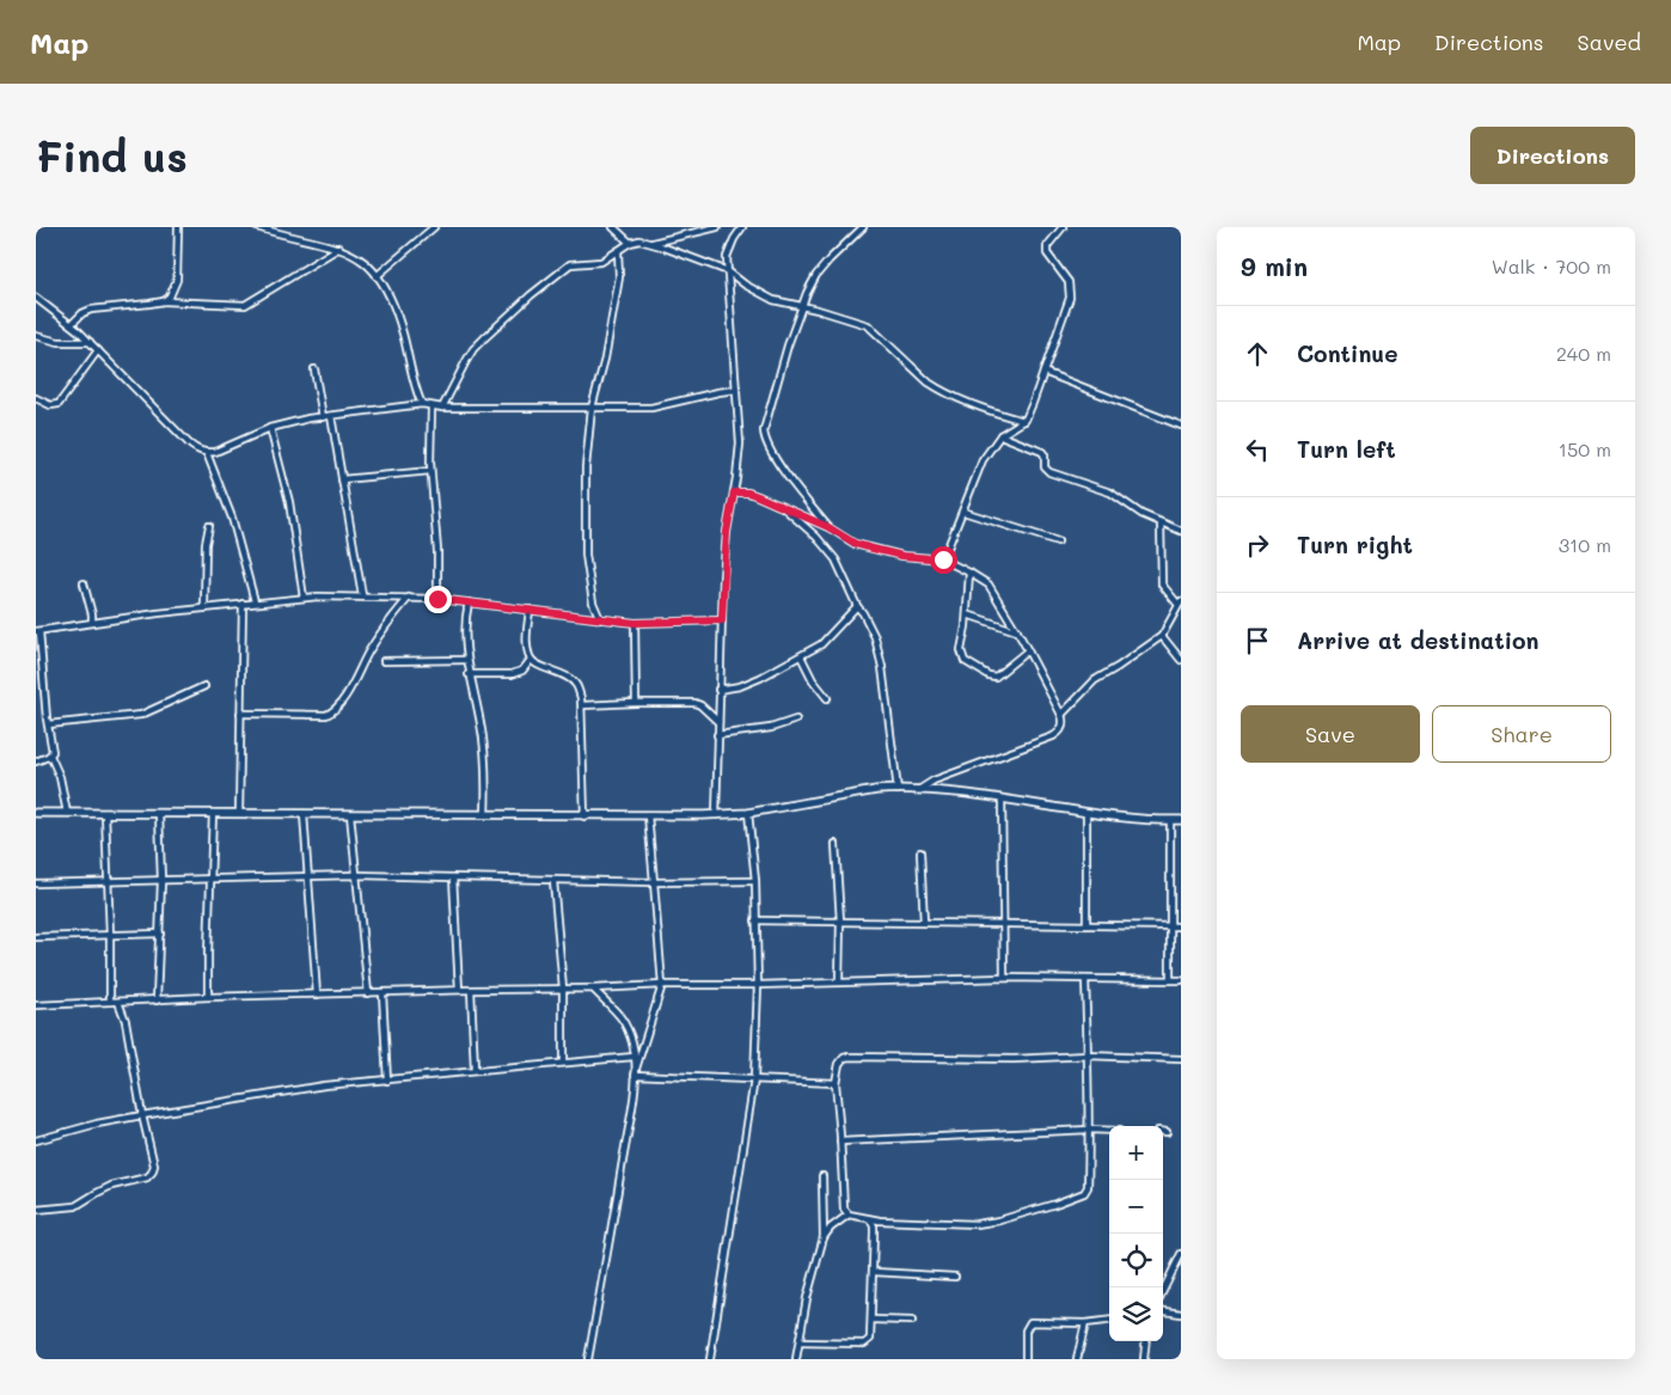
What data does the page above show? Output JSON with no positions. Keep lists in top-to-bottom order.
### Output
{
  "page": {
    "header": "Map",
    "nav": ["Map", "Directions", "Saved"],
    "buttons": [
      "Directions",
      ["Save", "Share"]
    ],
    "title": "Find us",
    "heading": ["9 min", "Walk · 700 m"],
    "list": [
      ["Continue", "240 m"],
      ["Turn left", "150 m"],
      ["Turn right", "310 m"],
      "Arrive at destination"
    ],
    "map_buttons": ["+", "−"]
  }
}
